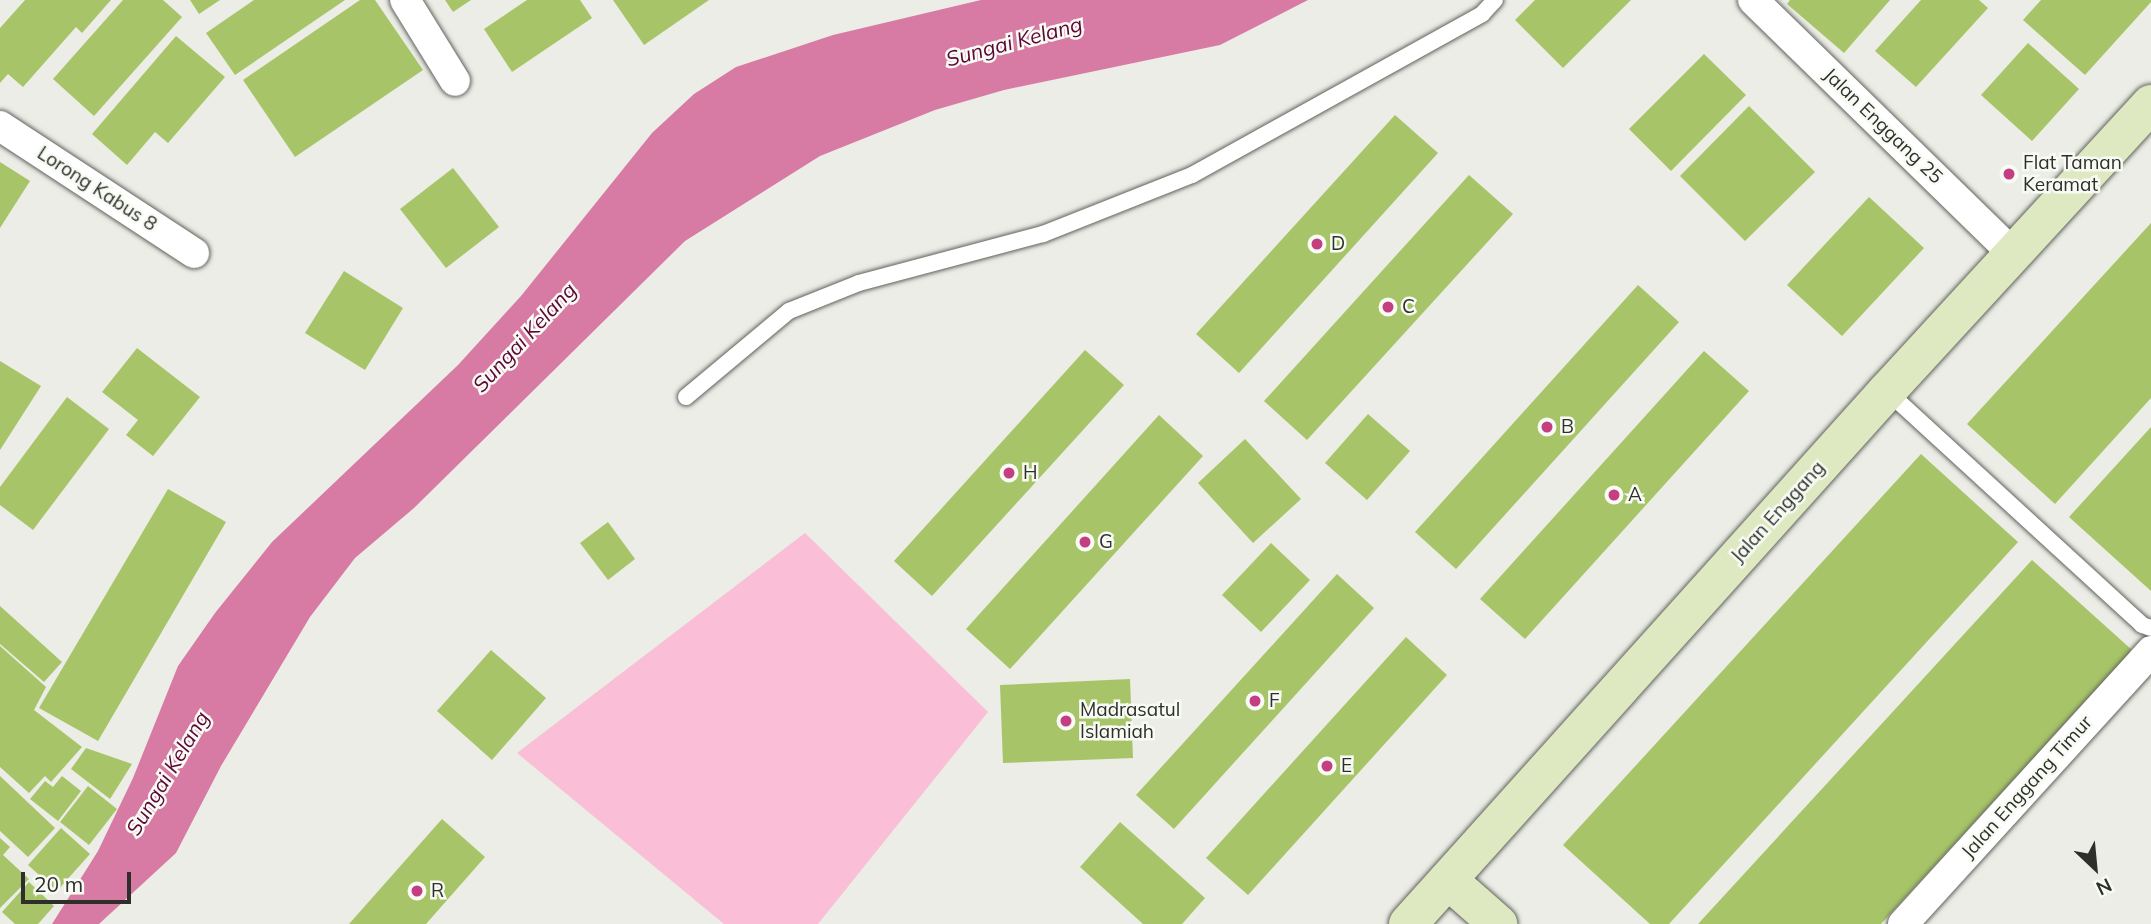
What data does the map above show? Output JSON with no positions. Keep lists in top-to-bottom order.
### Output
{
  "streets": {
    "main road": ["Jalan Enggang"],
    "street": ["Jalan Enggang 25", "Lorong Kabus 8", "Jalan Enggang Timur"]
  },
  "crossings": [
    ["Jalan Enggang 25", "Jalan Enggang"]
  ],
  "water": ["Sungai Kelang"],
  "places": [
    "Flat Taman Keramat",
    "D",
    "C",
    "B",
    "H",
    "A",
    "G",
    "F",
    "Madrasatul Islamiah",
    "E",
    "R"
  ],
  "scale_bar": "20 m",
  "north": "bottom right"
}
